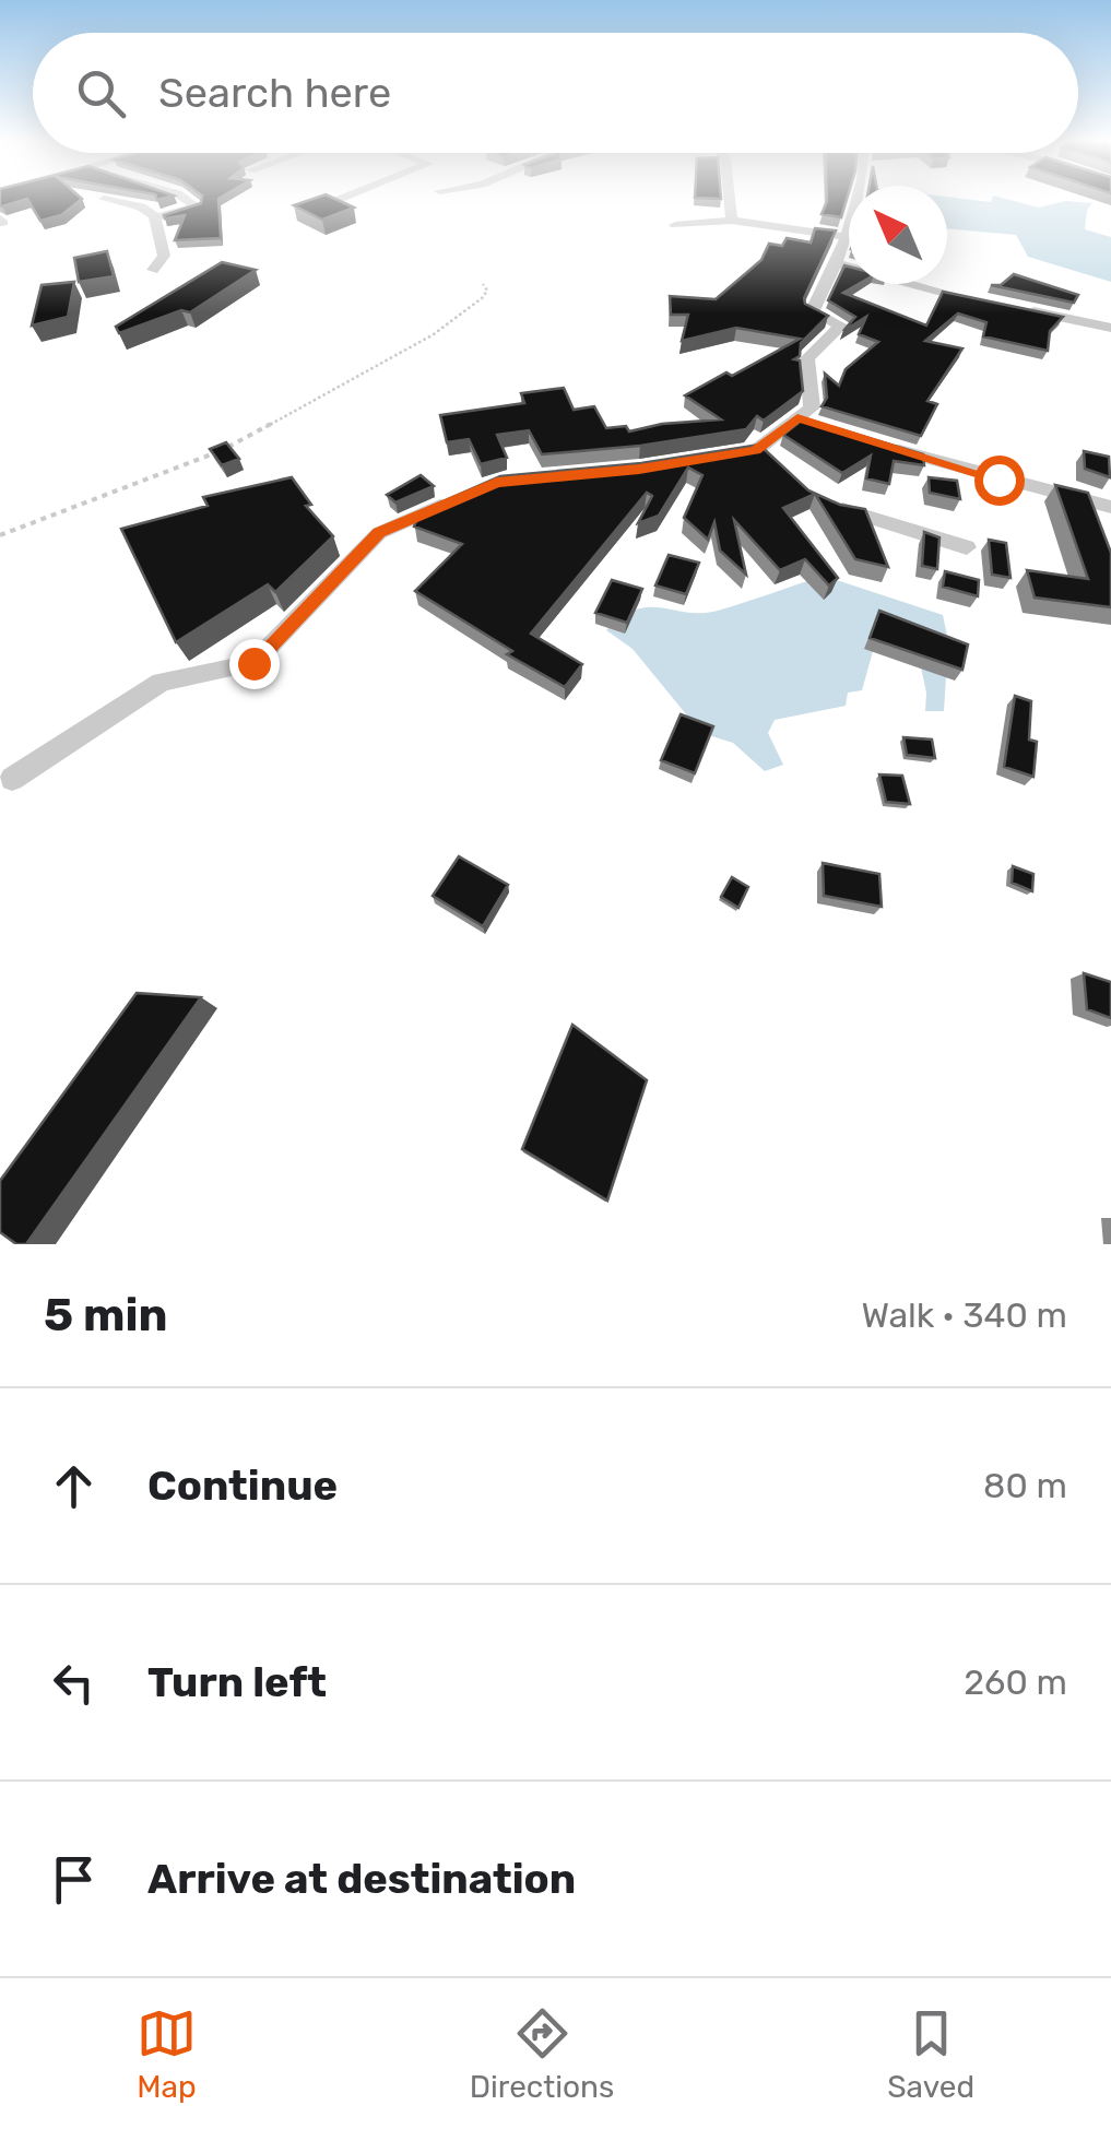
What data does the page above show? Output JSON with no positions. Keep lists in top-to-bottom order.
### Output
{
  "north": "top left",
  "page": {
    "search": "Search here",
    "heading": ["5 min", "Walk · 340 m"],
    "list": [
      ["Continue", "80 m"],
      ["Turn left", "260 m"],
      "Arrive at destination"
    ],
    "nav": ["Map", "Directions", "Saved"]
  }
}
